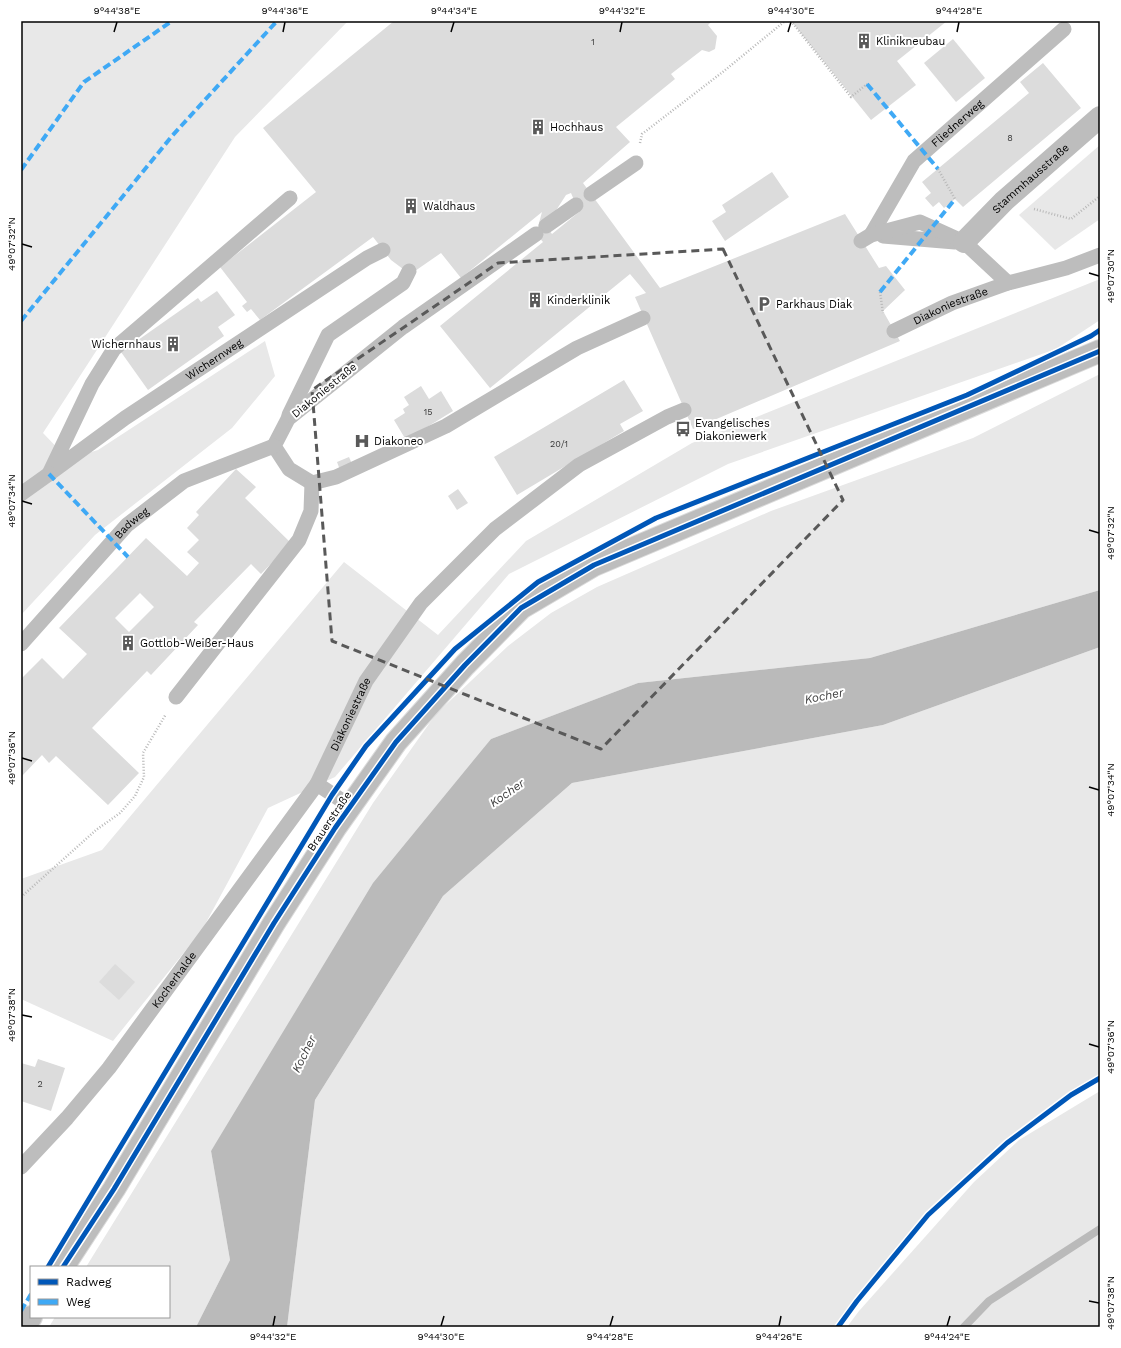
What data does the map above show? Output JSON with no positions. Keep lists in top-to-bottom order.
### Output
{
  "streets": {
    "main road": ["Stammhausstraße", "Brauerstraße"],
    "lane": [
      "Fliednerweg",
      "Diakoniestraße",
      "Wichernweg",
      "Badweg",
      "Kocherhalde"
    ]
  },
  "crossings": [
    ["Fliednerweg", "Stammhausstraße"],
    ["Diakoniestraße", "Badweg"],
    ["Diakoniestraße", "Kocherhalde"]
  ],
  "water": ["Kocher"],
  "places": {
    "building": [
      "Klinikneubau",
      "Hochhaus",
      "Waldhaus",
      "Kinderklinik",
      "Wichernhaus",
      "Gottlob-Weißer-Haus"
    ],
    "parking": ["Parkhaus Diak"],
    "bus stop": ["Evangelisches Diakoniewerk"],
    "hospital": ["Diakoneo"]
  },
  "house_numbers": [
    "1",
    "8",
    "15",
    "20/1",
    "2"
  ],
  "legend": ["Radweg", "Weg"],
  "coordinates": [
    "9°44'38\"E",
    "9°44'36\"E",
    "9°44'34\"E",
    "9°44'32\"E",
    "9°44'30\"E",
    "9°44'28\"E",
    "49°07'32\"N",
    "49°07'30\"N",
    "49°07'34\"N",
    "49°07'36\"N",
    "49°07'38\"N",
    "9°44'26\"E",
    "9°44'24\"E"
  ]
}
